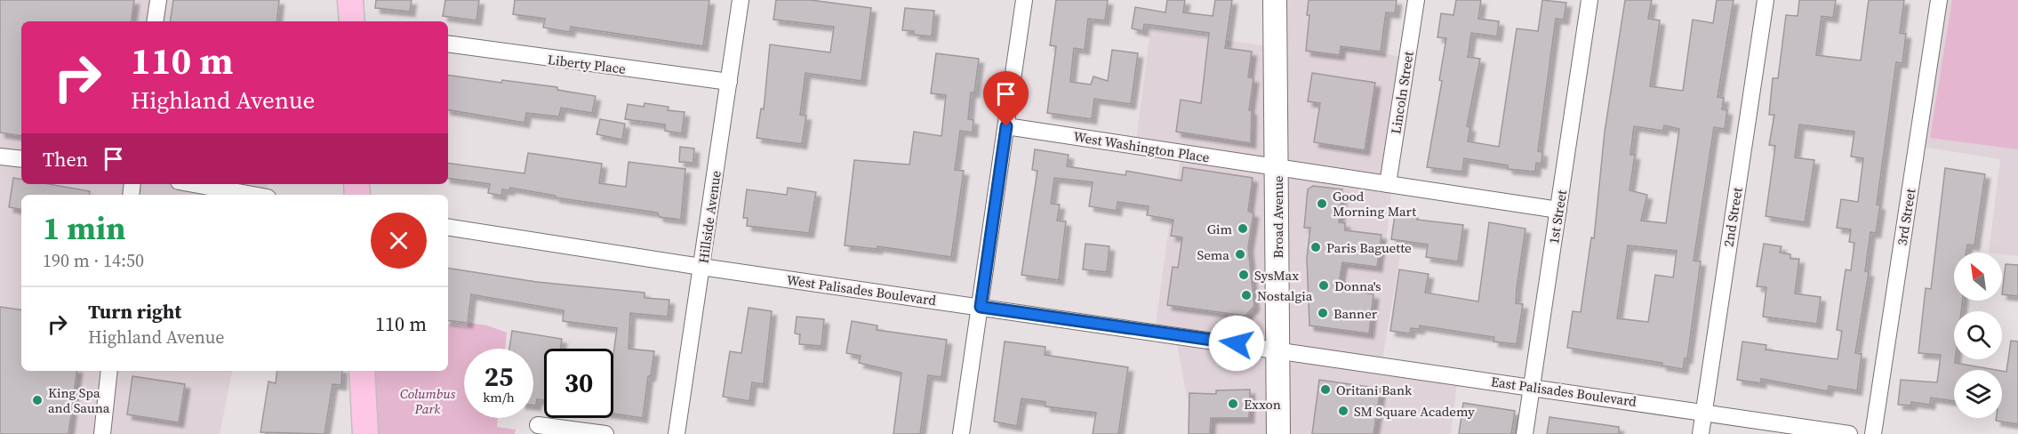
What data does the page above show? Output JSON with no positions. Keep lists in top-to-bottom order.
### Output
{
  "streets": {
    "main road": ["Broad Avenue"],
    "street": [
      "Liberty Place",
      "Lincoln Street",
      "West Washington Place",
      "Hillside Avenue",
      "1st Street",
      "2nd Street",
      "3rd Street",
      "West Palisades Boulevard",
      "East Palisades Boulevard"
    ]
  },
  "crossings": [
    ["Liberty Place", "Hillside Avenue"],
    ["Lincoln Street", "West Washington Place"],
    ["West Washington Place", "Broad Avenue"],
    ["West Washington Place", "1st Street"],
    ["Hillside Avenue", "West Palisades Boulevard"],
    ["Broad Avenue", "West Palisades Boulevard"],
    ["Broad Avenue", "East Palisades Boulevard"],
    ["1st Street", "East Palisades Boulevard"],
    ["2nd Street", "East Palisades Boulevard"],
    ["West Palisades Boulevard", "East Palisades Boulevard"]
  ],
  "parks": ["Columbus Park"],
  "places": [
    "Good Morning Mart",
    "Gim",
    "Paris Baguette",
    "Sema",
    "SysMax",
    "Donna's",
    "Nostalgia",
    "Banner",
    "Oritani Bank",
    "King Spa and Sauna",
    "Exxon",
    "SM Square Academy"
  ],
  "north": "top left",
  "page": {
    "turn": ["110 m", "Highland Avenue"],
    "then": "Then",
    "heading": ["1 min", "190 m · 14:50"],
    "list": [
      {
        "name": "Turn right",
        "note": "Highland Avenue",
        "value": "110 m"
      }
    ],
    "speed": "25 km/h",
    "limit": "30"
  }
}
